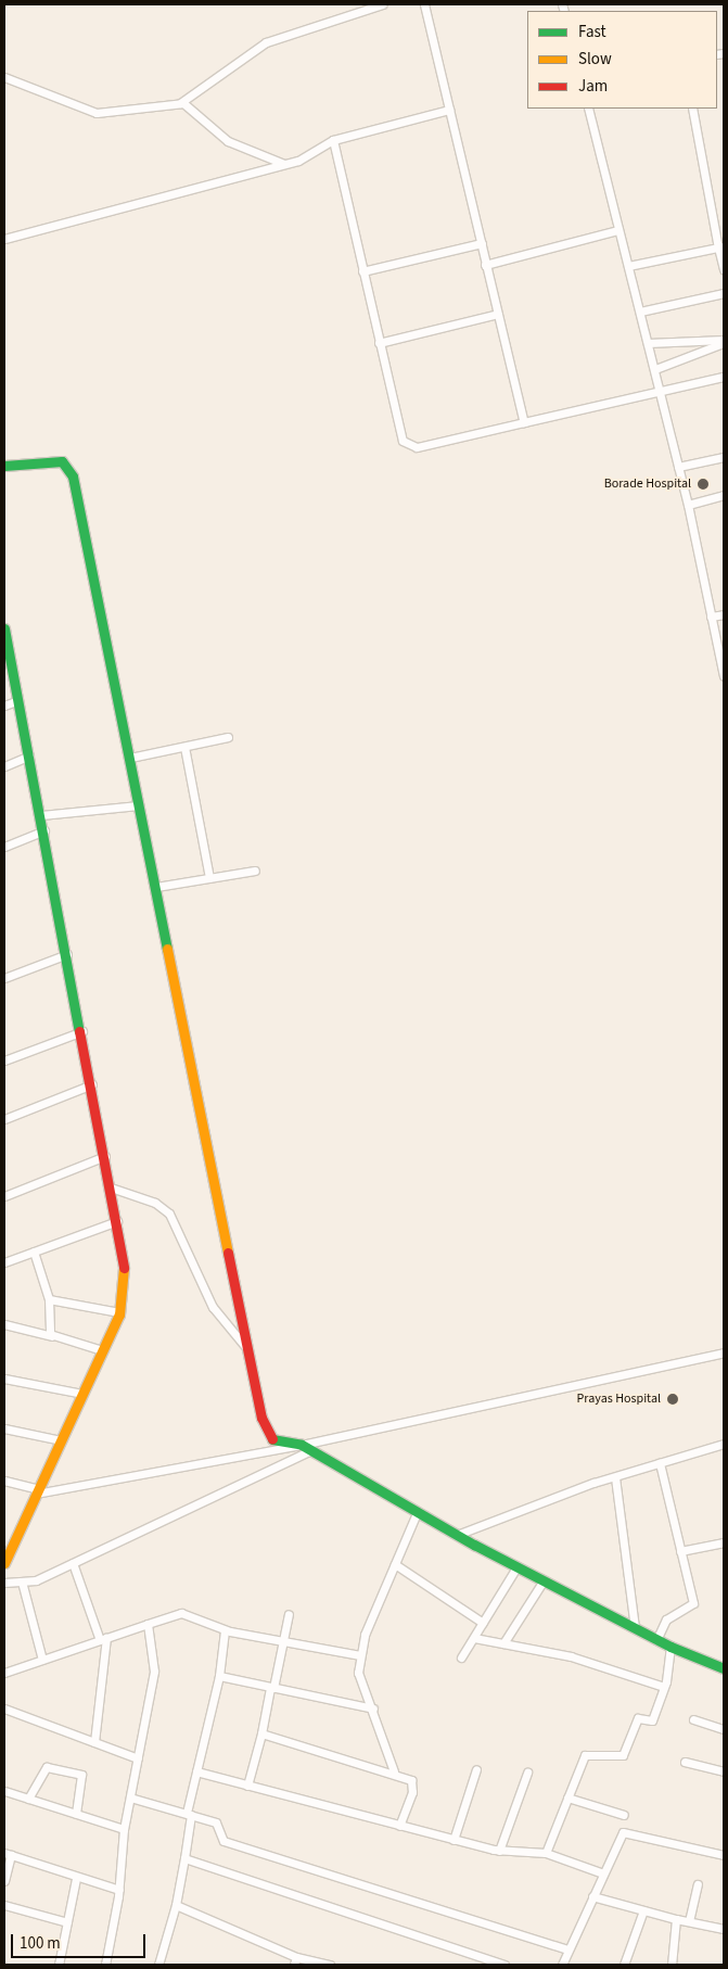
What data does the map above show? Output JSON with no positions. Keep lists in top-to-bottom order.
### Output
{
  "places": ["Borade Hospital", "Prayas Hospital"],
  "legend": ["Fast", "Slow", "Jam"],
  "scale_bar": "100 m"
}
